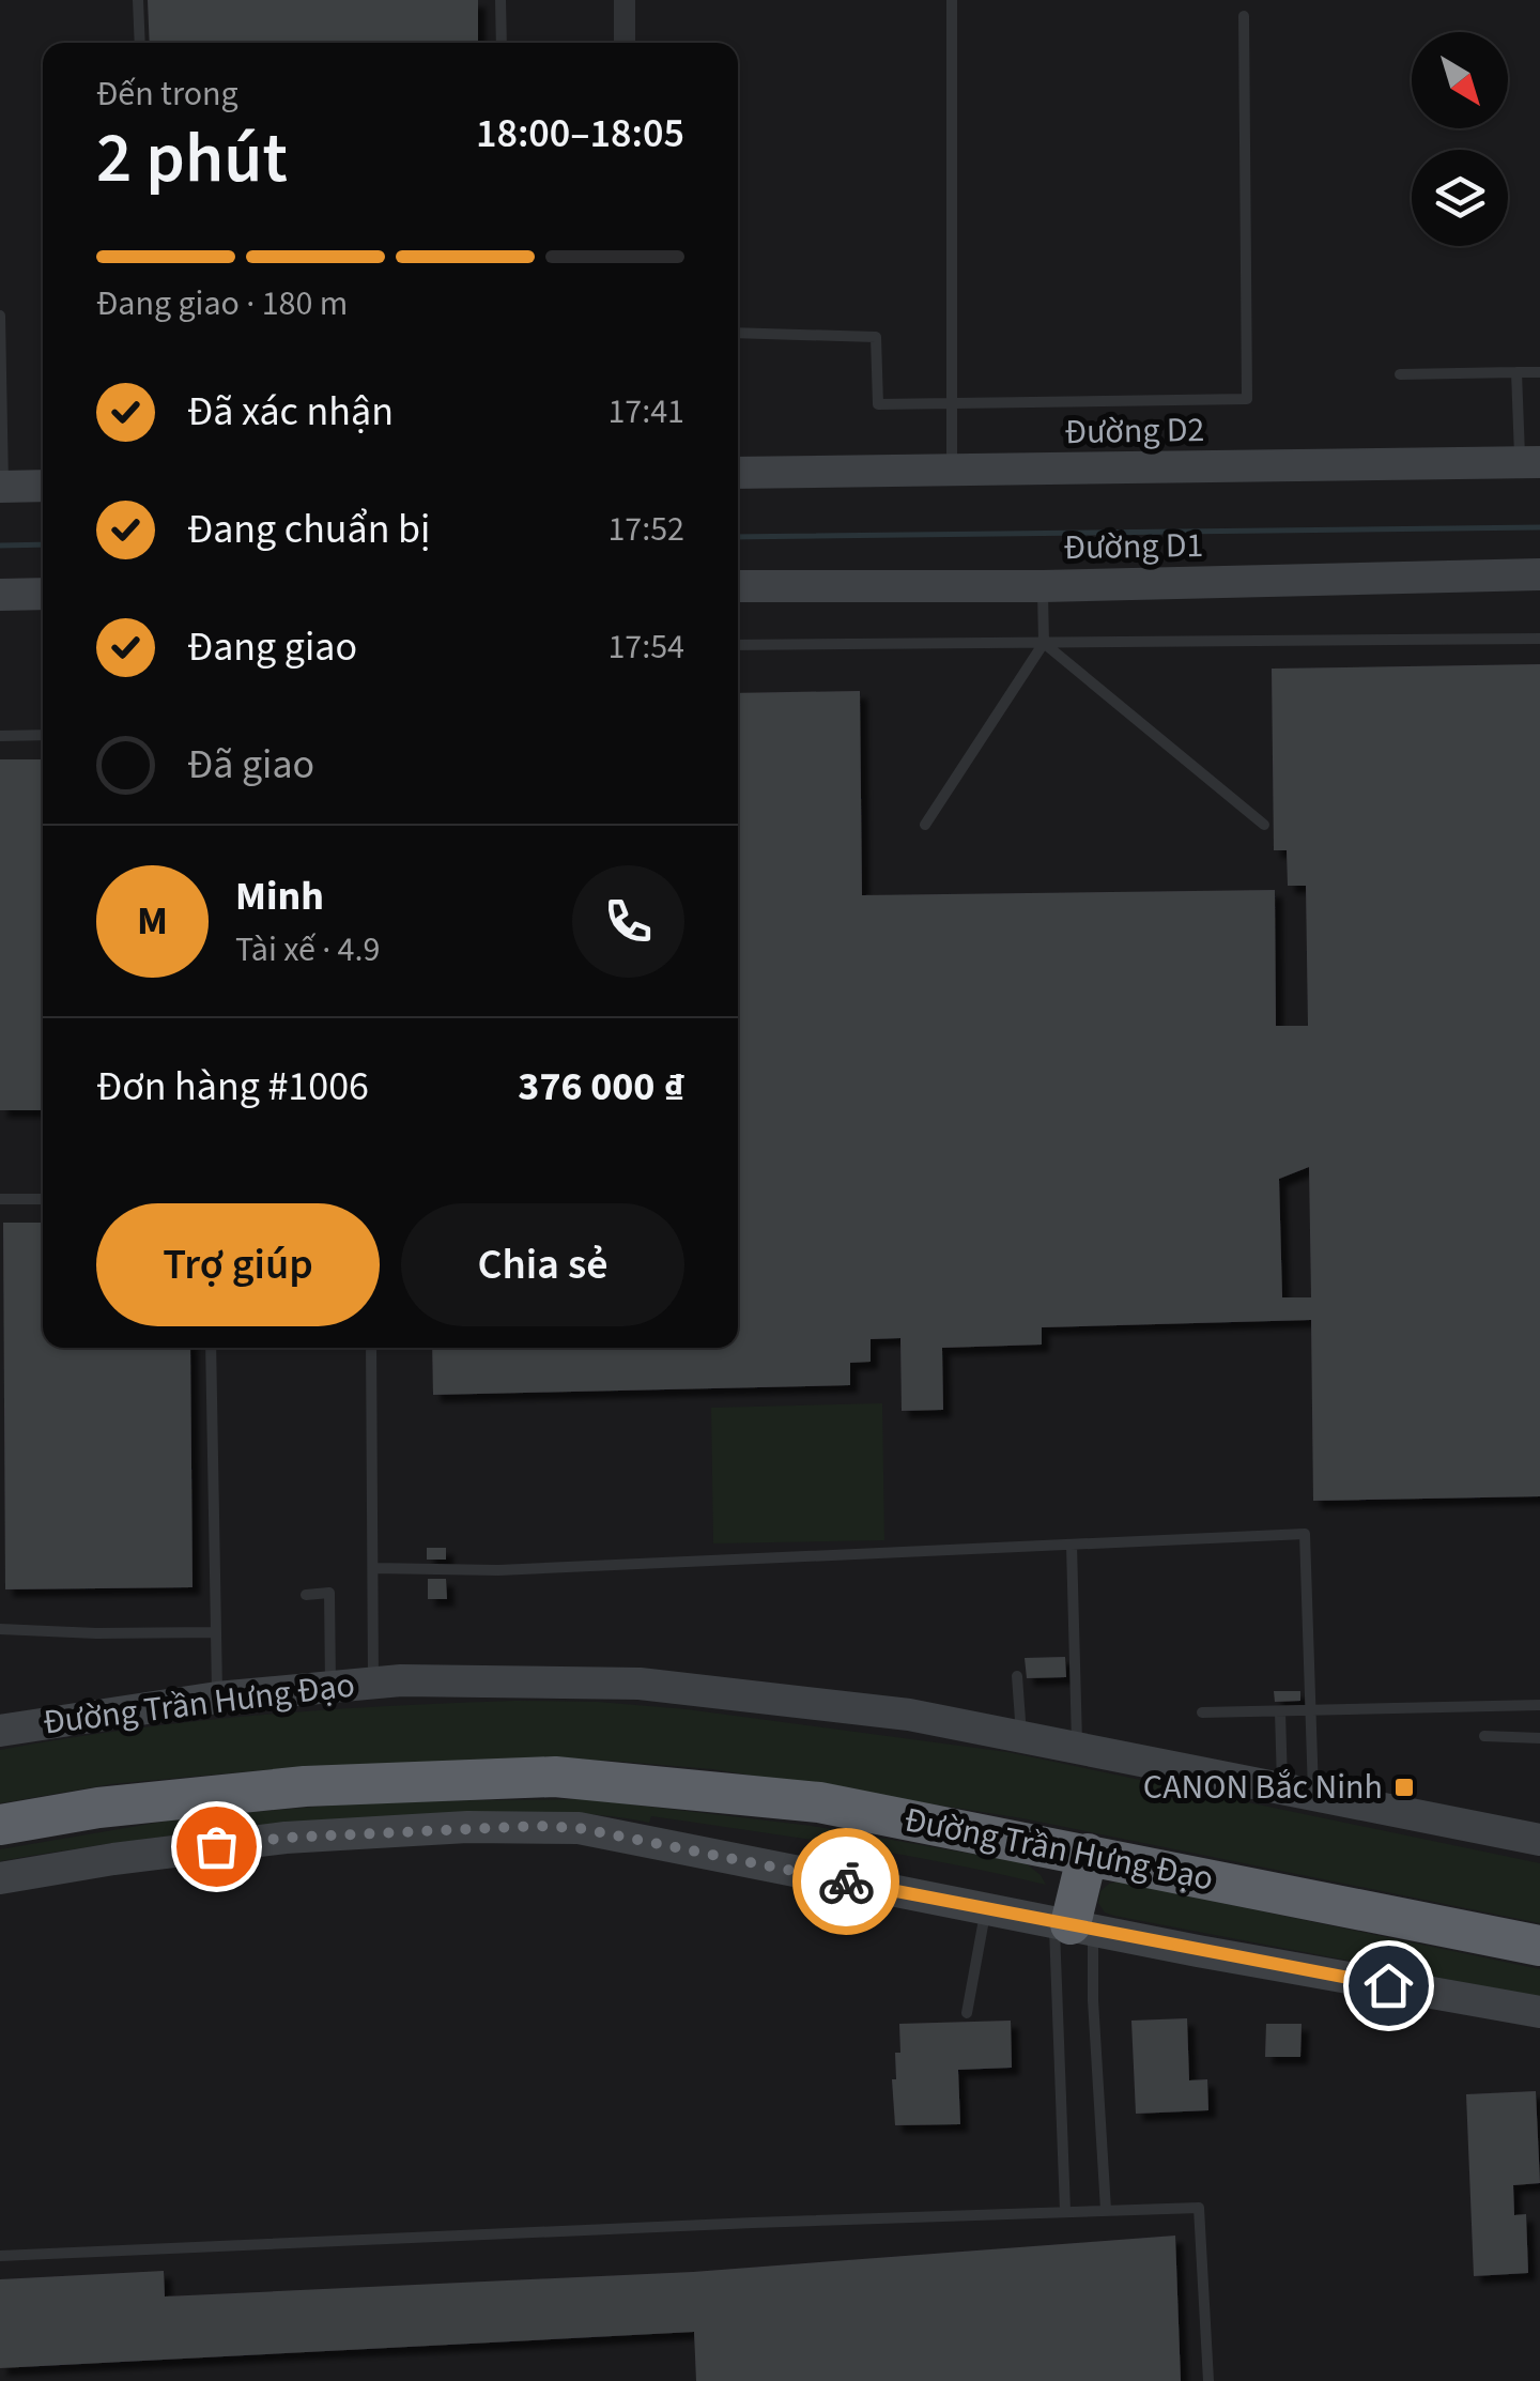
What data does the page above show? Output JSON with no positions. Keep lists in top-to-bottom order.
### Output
{
  "streets": {
    "highway": ["Đường Trần Hưng Đạo"],
    "main road": ["Đường D2", "Đường D1"]
  },
  "places": {
    "transit": ["CANON Bắc Ninh"]
  },
  "north": "bottom right",
  "page": {
    "heading": ["2 phút", "Đến trong", "18:00–18:05"],
    "panel": [
      "Minh",
      "Tài xế · 4.9",
      "Đơn hàng #1006",
      "376 000 ₫"
    ],
    "bar": "Đang giao · 180 m",
    "list": [
      ["Đã xác nhận", "17:41"],
      ["Đang chuẩn bị", "17:52"],
      ["Đang giao", "17:54"],
      "Đã giao"
    ],
    "round": "M",
    "buttons": ["Trợ giúp", "Chia sẻ"]
  }
}
